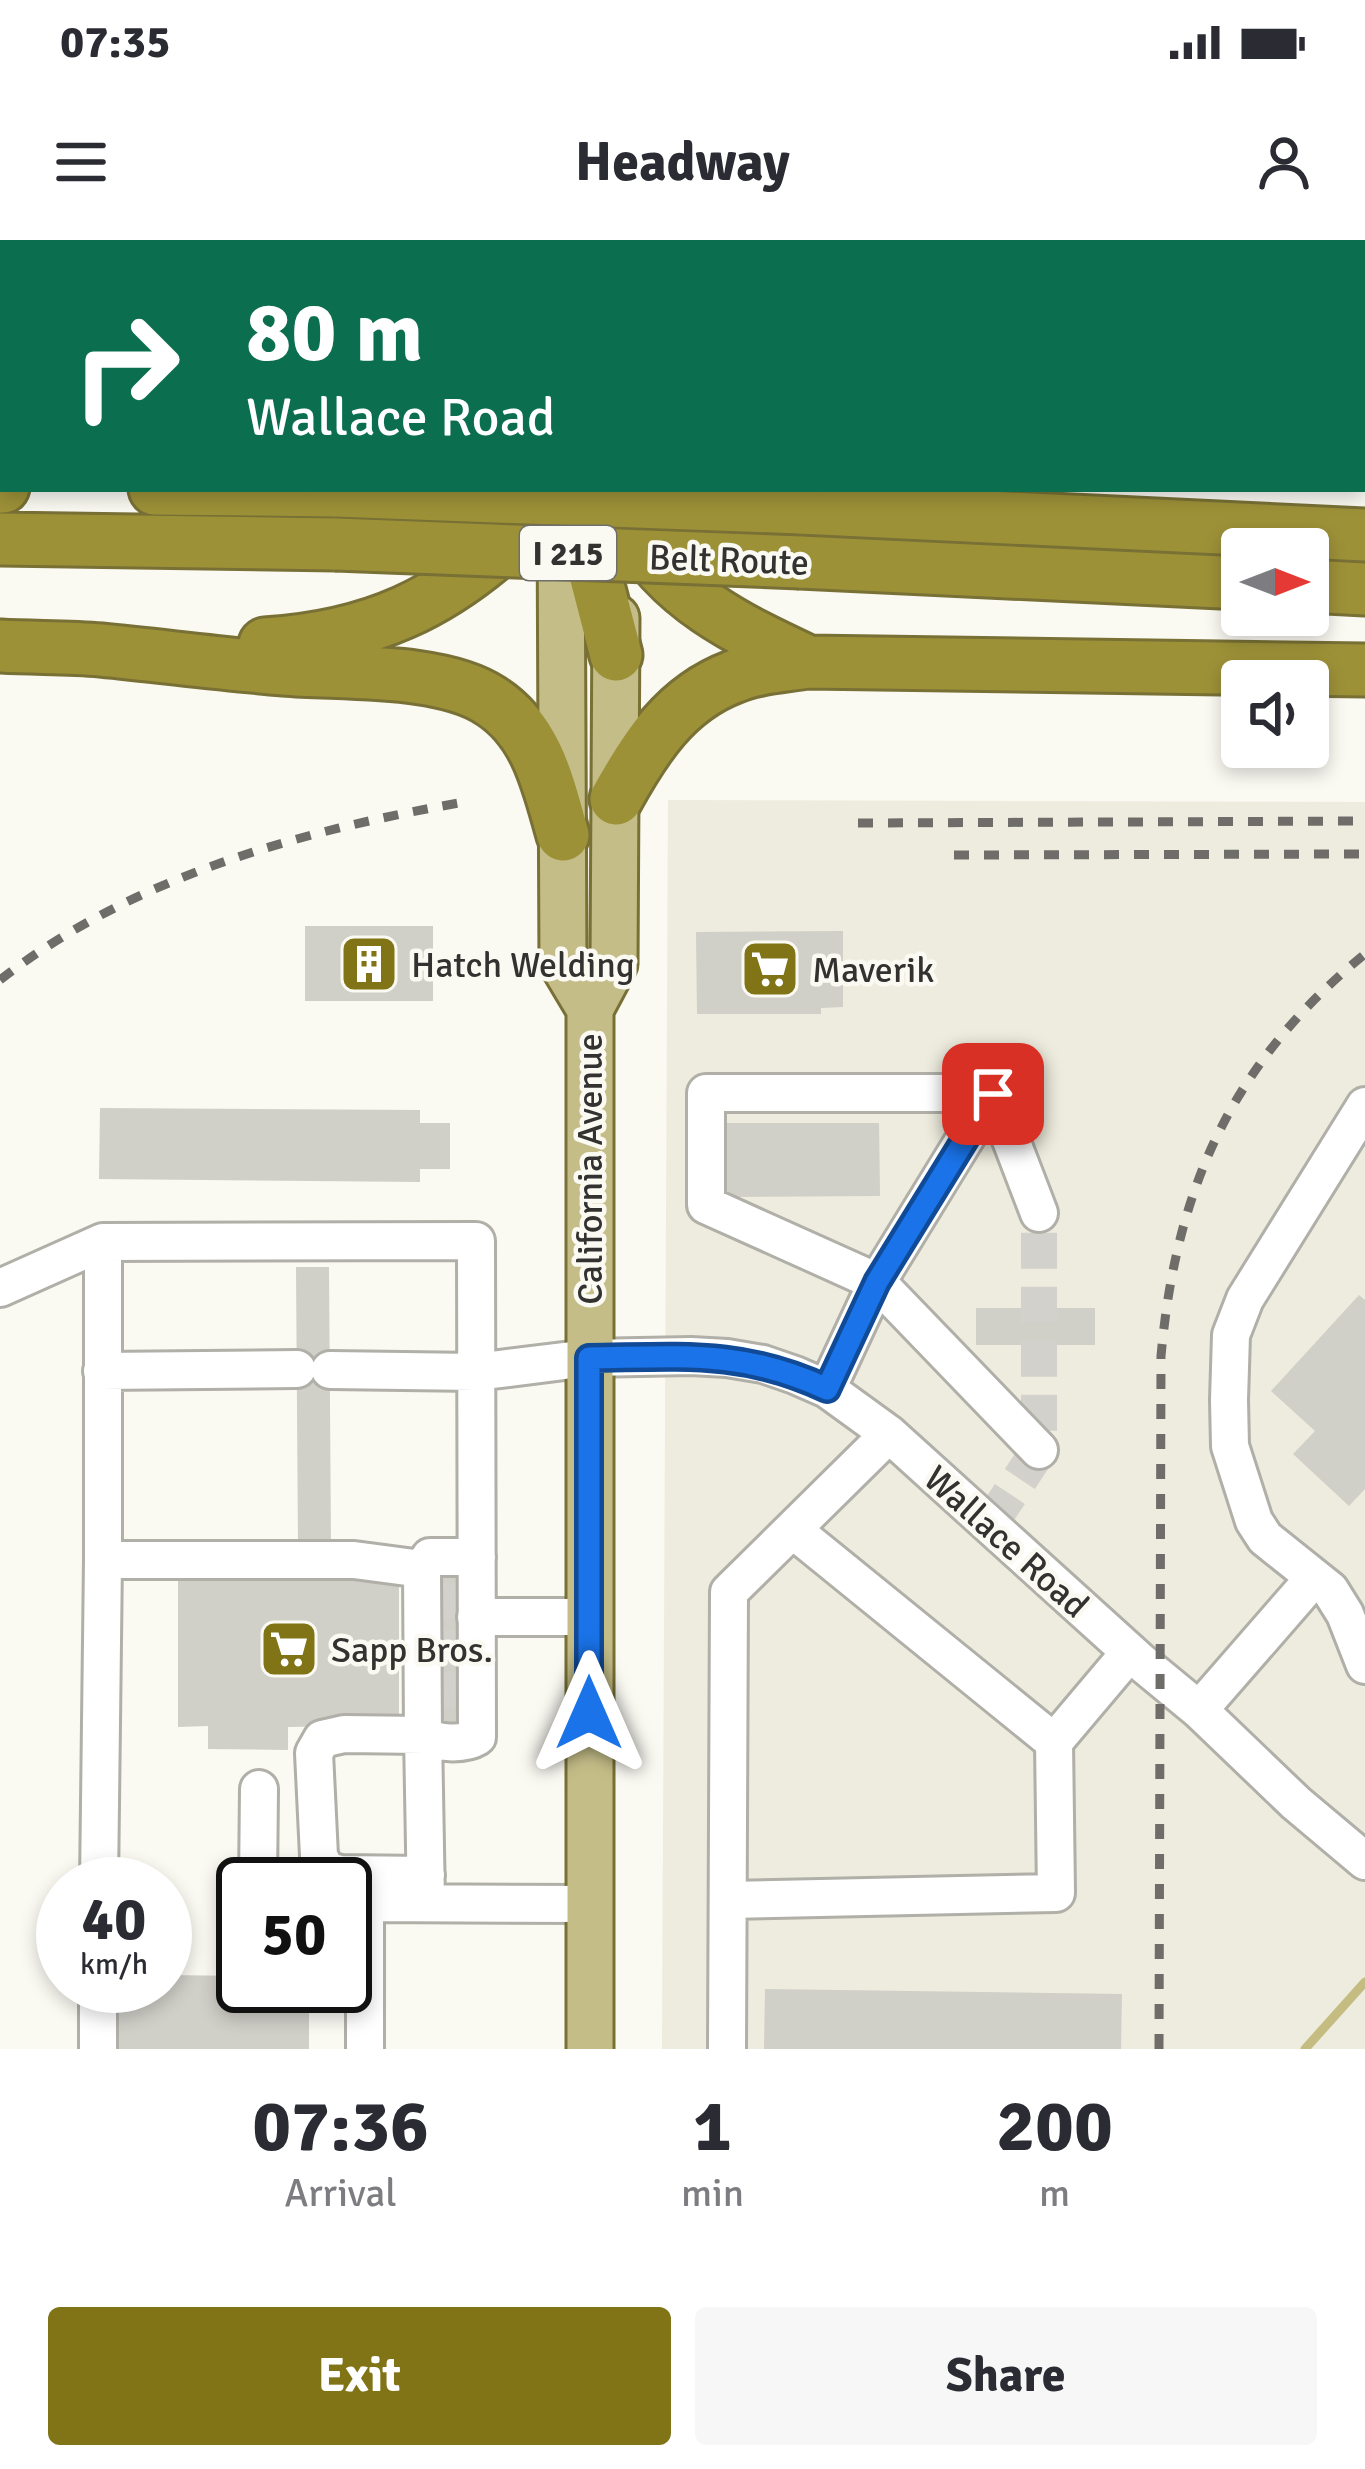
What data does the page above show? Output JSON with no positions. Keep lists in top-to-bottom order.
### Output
{
  "streets": {
    "highway": ["I 215", "Belt Route"],
    "main road": ["California Avenue"],
    "street": ["Wallace Road"]
  },
  "crossings": [
    ["California Avenue", "Wallace Road"]
  ],
  "places": {
    "building": ["Hatch Welding"],
    "supermarket": ["Maverik", "Sapp Bros."]
  },
  "north": "right",
  "page": {
    "status": "07:35",
    "header": "Headway",
    "turn": ["80 m", "Wallace Road"],
    "speed": "40 km/h",
    "limit": "50",
    "eta": [
      "07:36",
      "Arrival",
      "1",
      "min",
      "200",
      "m"
    ],
    "buttons": ["Exit", "Share"]
  }
}
